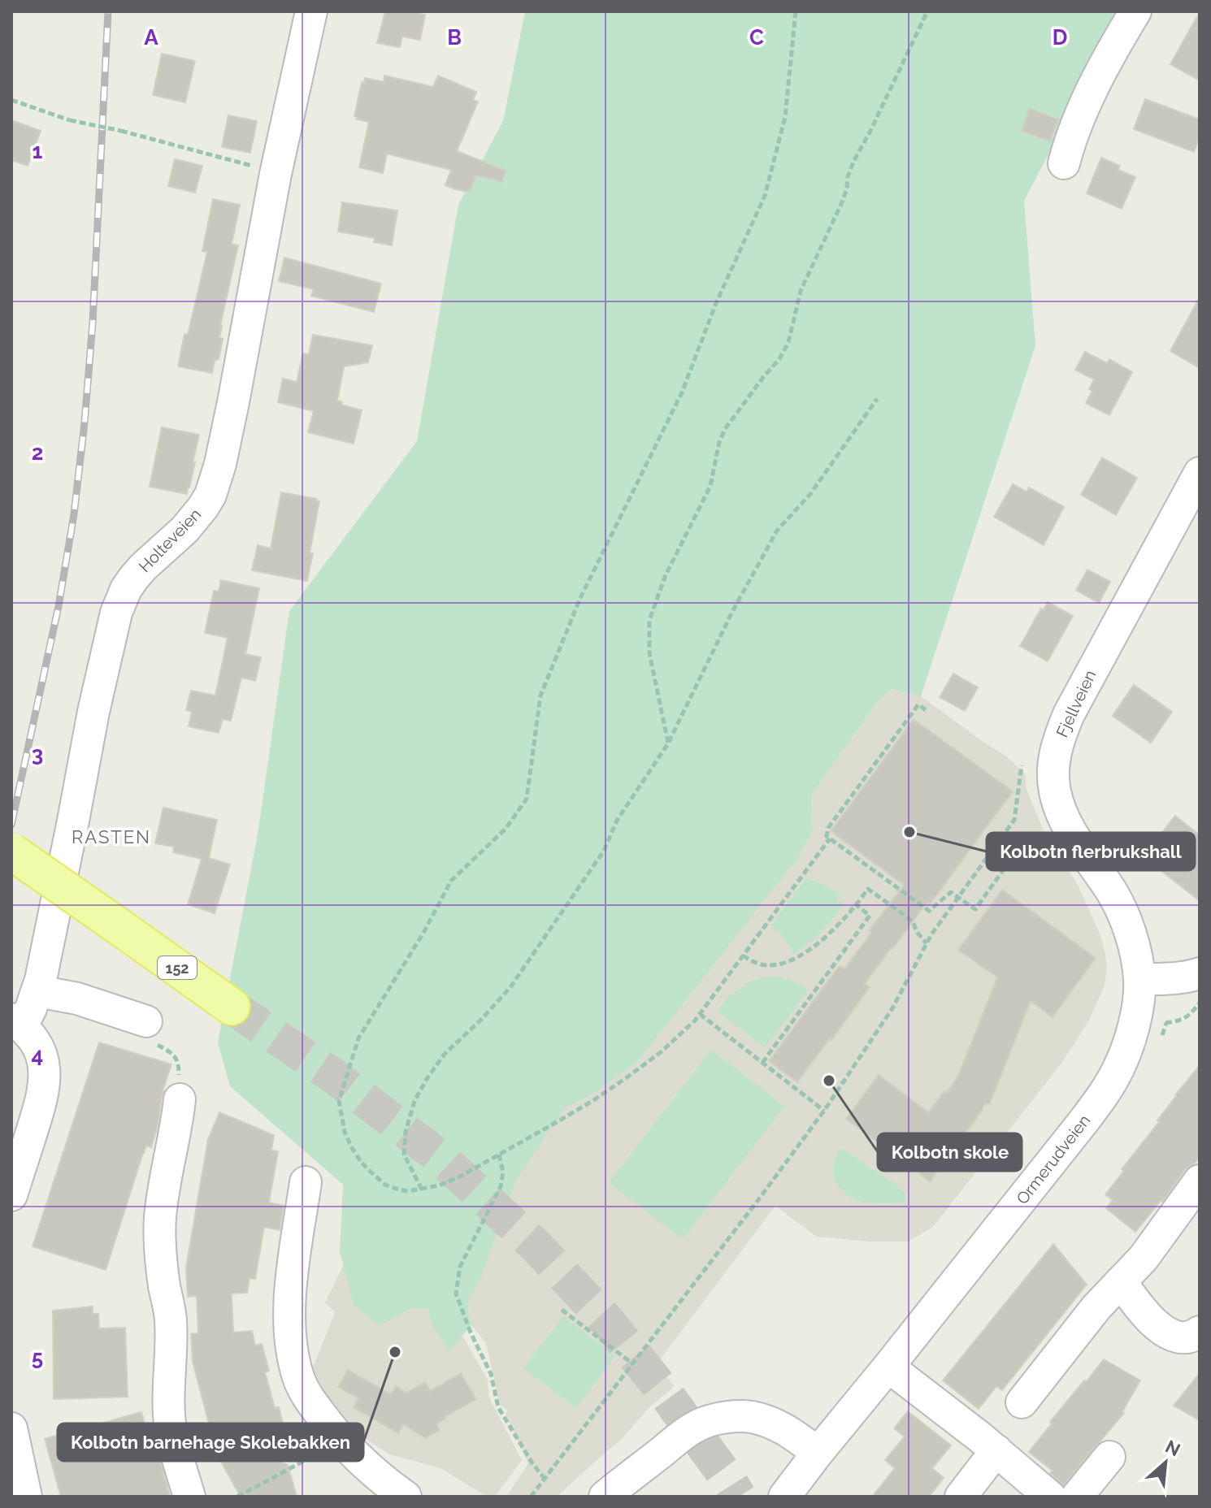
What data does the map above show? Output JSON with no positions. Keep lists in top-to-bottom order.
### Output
{
  "streets": {
    "main road": ["152"],
    "street": ["Holteveien", "Fjellveien", "Ormerudveien"]
  },
  "crossings": [
    ["Fjellveien", "Ormerudveien"]
  ],
  "districts": ["RASTEN"],
  "places": ["Kolbotn flerbrukshall", "Kolbotn skole", "Kolbotn barnehage Skolebakken"],
  "north": "top right",
  "grid": {
    "columns": [
      "A",
      "B",
      "C",
      "D"
    ],
    "rows": [
      "1",
      "2",
      "3",
      "4",
      "5"
    ]
  }
}
